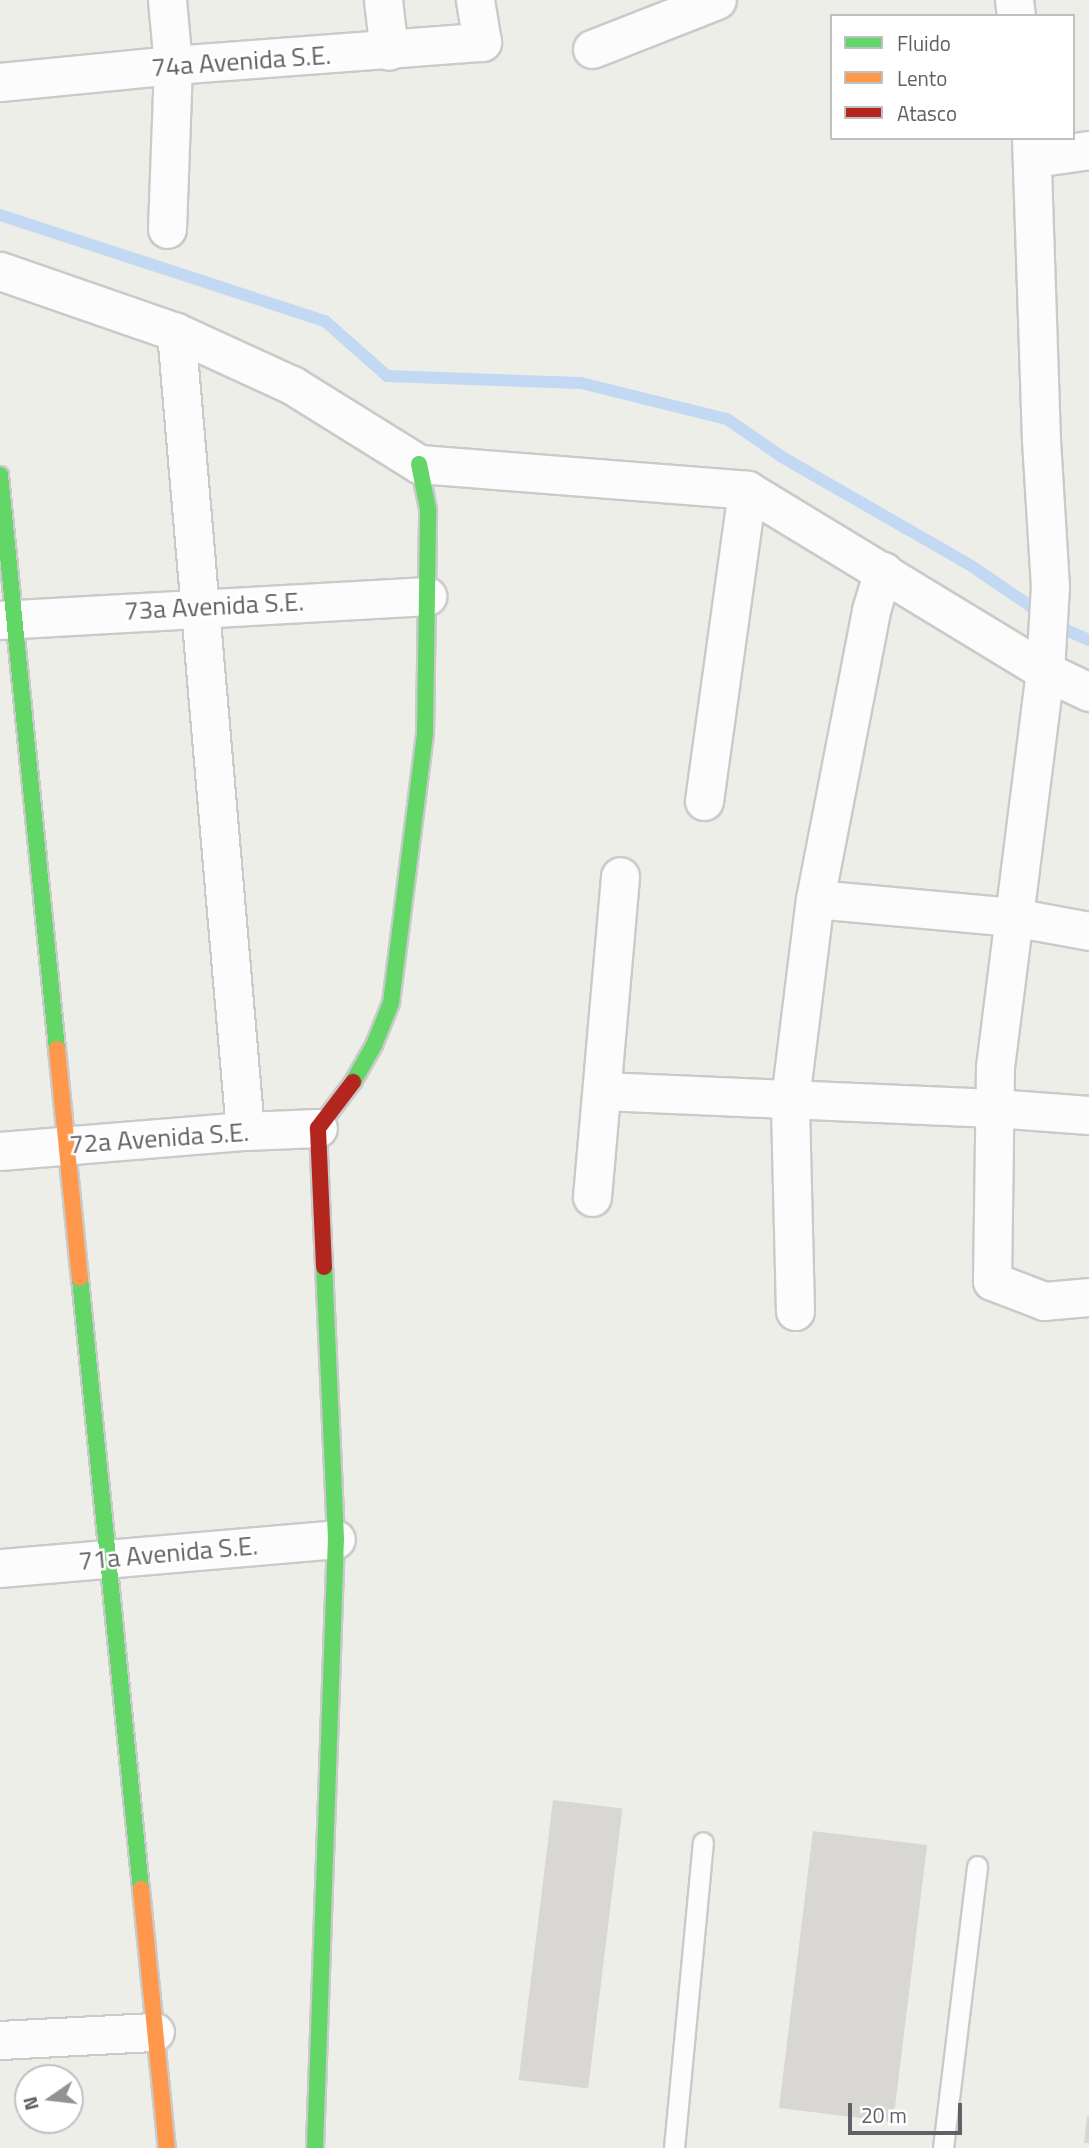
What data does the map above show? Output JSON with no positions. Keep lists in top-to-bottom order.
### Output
{
  "streets": {
    "street": [
      "74a Avenida S.E.",
      "73a Avenida S.E.",
      "72a Avenida S.E.",
      "71a Avenida S.E."
    ]
  },
  "legend": ["Fluido", "Lento", "Atasco"],
  "scale_bar": "20 m",
  "north": "left"
}
